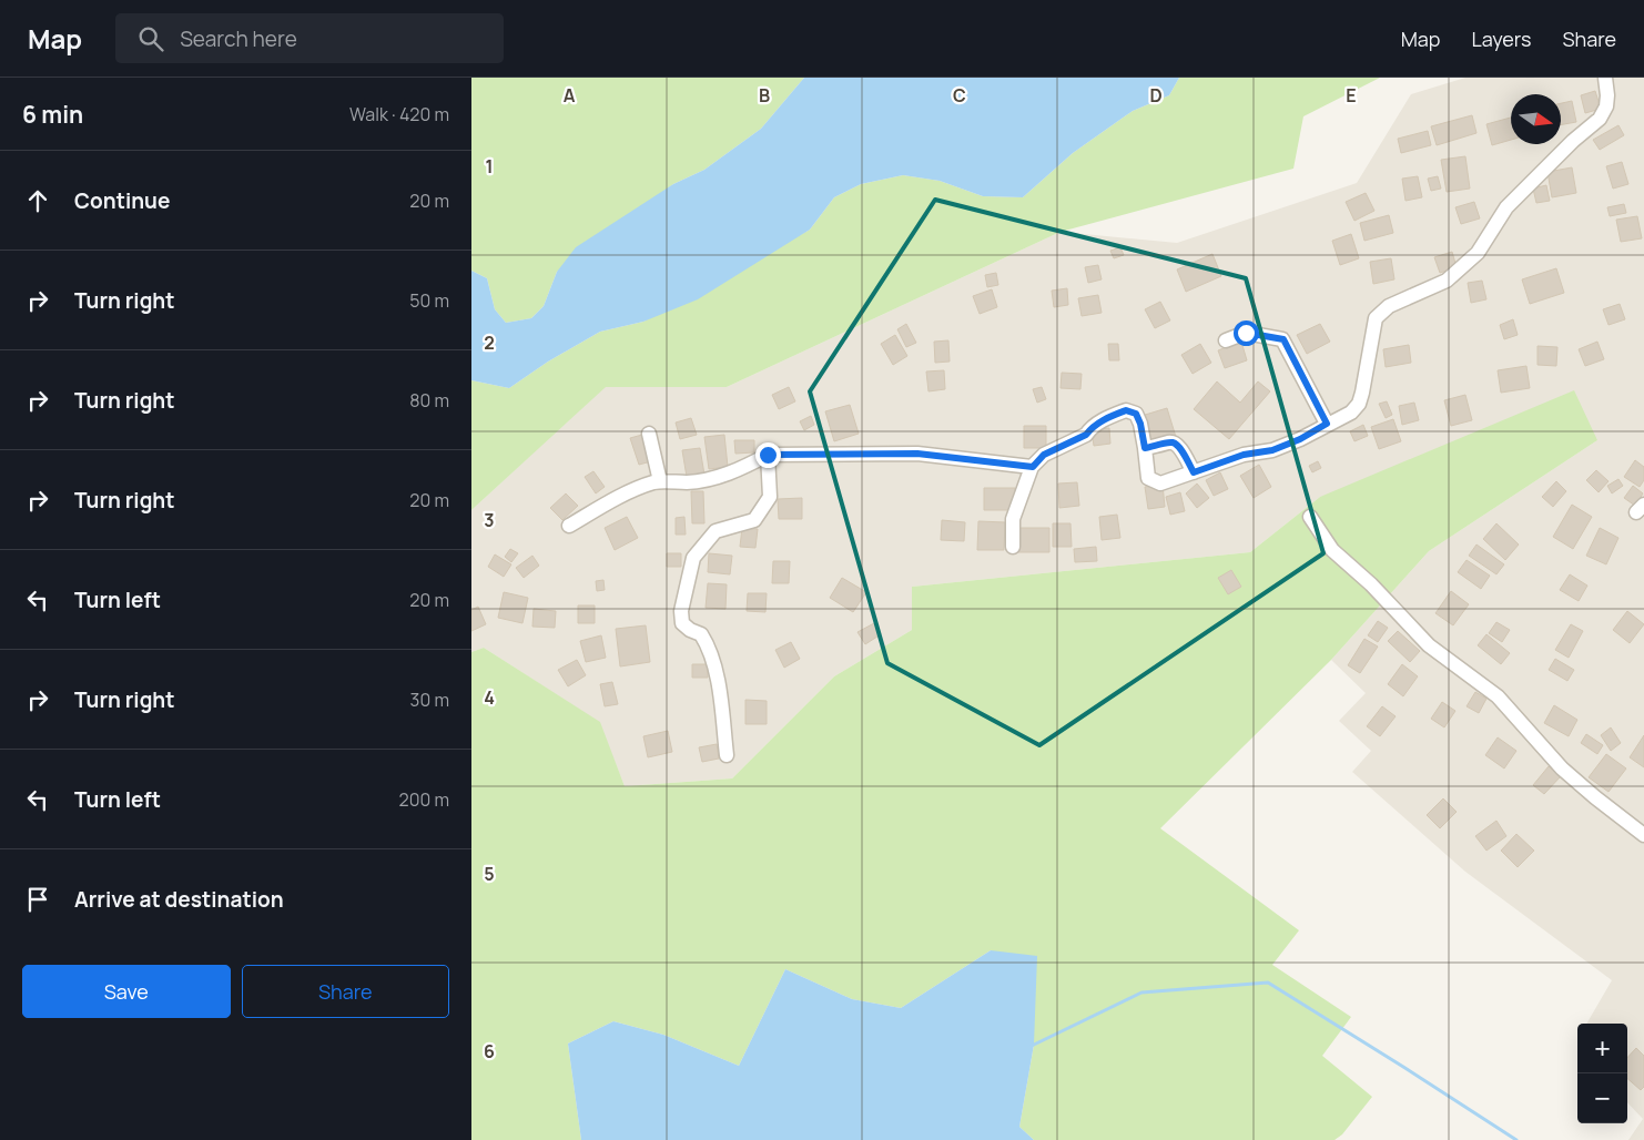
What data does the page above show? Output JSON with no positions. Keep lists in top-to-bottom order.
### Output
{
  "north": "right",
  "page": {
    "header": "Map",
    "search": "Search here",
    "nav": ["Map", "Layers", "Share"],
    "heading": ["6 min", "Walk · 420 m"],
    "list": [
      ["Continue", "20 m"],
      ["Turn right", "50 m"],
      ["Turn right", "80 m"],
      ["Turn right", "20 m"],
      ["Turn left", "20 m"],
      ["Turn right", "30 m"],
      ["Turn left", "200 m"],
      "Arrive at destination"
    ],
    "buttons": ["Save", "Share"],
    "map_buttons": ["+", "−"]
  },
  "grid": {
    "columns": [
      "A",
      "B",
      "C",
      "D",
      "E"
    ],
    "rows": [
      "1",
      "2",
      "3",
      "4",
      "5",
      "6"
    ]
  }
}
